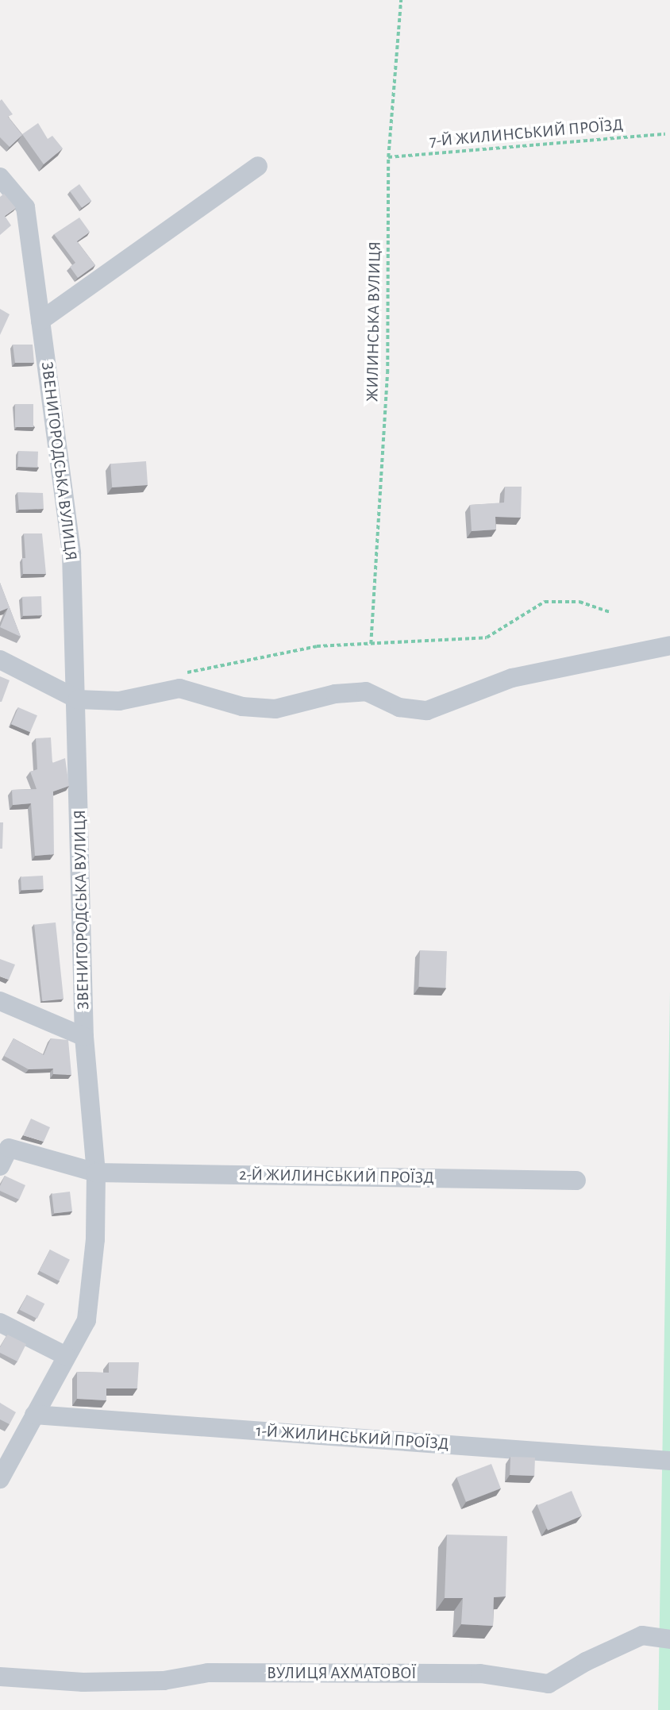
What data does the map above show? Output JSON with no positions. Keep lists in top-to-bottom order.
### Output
{
  "streets": {
    "street": [
      "ЗВЕНИГОРОДСЬКА ВУЛИЦЯ",
      "2-Й ЖИЛИНСЬКИЙ ПРОЇЗД",
      "1-Й ЖИЛИНСЬКИЙ ПРОЇЗД",
      "ВУЛИЦЯ АХМАТОВОЇ"
    ],
    "path": ["7-Й ЖИЛИНСЬКИЙ ПРОЇЗД", "ЖИЛИНСЬКА ВУЛИЦЯ"]
  },
  "crossings": [
    ["7-Й ЖИЛИНСЬКИЙ ПРОЇЗД", "ЖИЛИНСЬКА ВУЛИЦЯ"],
    ["ЗВЕНИГОРОДСЬКА ВУЛИЦЯ", "2-Й ЖИЛИНСЬКИЙ ПРОЇЗД"],
    ["ЗВЕНИГОРОДСЬКА ВУЛИЦЯ", "1-Й ЖИЛИНСЬКИЙ ПРОЇЗД"]
  ]
}
